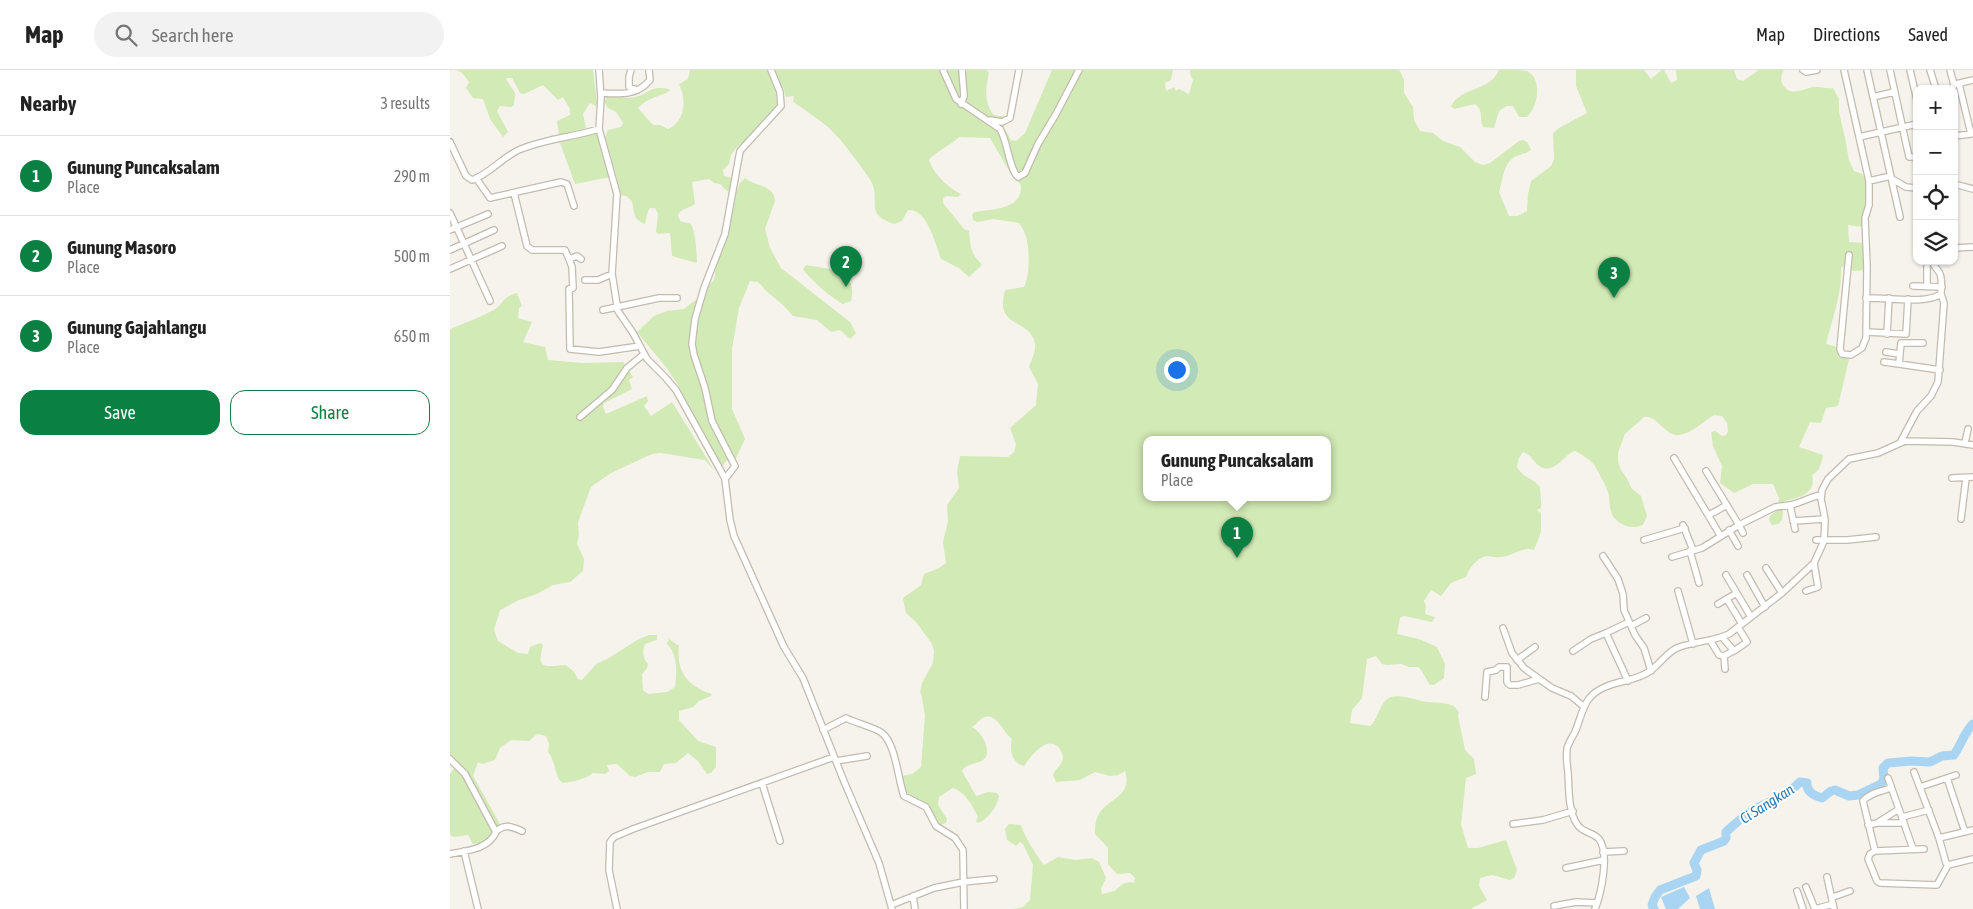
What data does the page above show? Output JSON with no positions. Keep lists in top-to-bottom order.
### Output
{
  "water": ["Ci Sangkan"],
  "page": {
    "header": "Map",
    "search": "Search here",
    "nav": ["Map", "Directions", "Saved"],
    "heading": ["Nearby", "3 results"],
    "map_buttons": ["+", "−"],
    "list": [
      {
        "mark": "1",
        "name": "Gunung Puncaksalam",
        "note": "Place",
        "value": "290 m"
      },
      {
        "mark": "2",
        "name": "Gunung Masoro",
        "note": "Place",
        "value": "500 m"
      },
      {
        "mark": "3",
        "name": "Gunung Gajahlangu",
        "note": "Place",
        "value": "650 m"
      }
    ],
    "pins": ["2", "3", "1"],
    "buttons": ["Save", "Share"],
    "popup": ["Gunung Puncaksalam", "Place"]
  }
}
